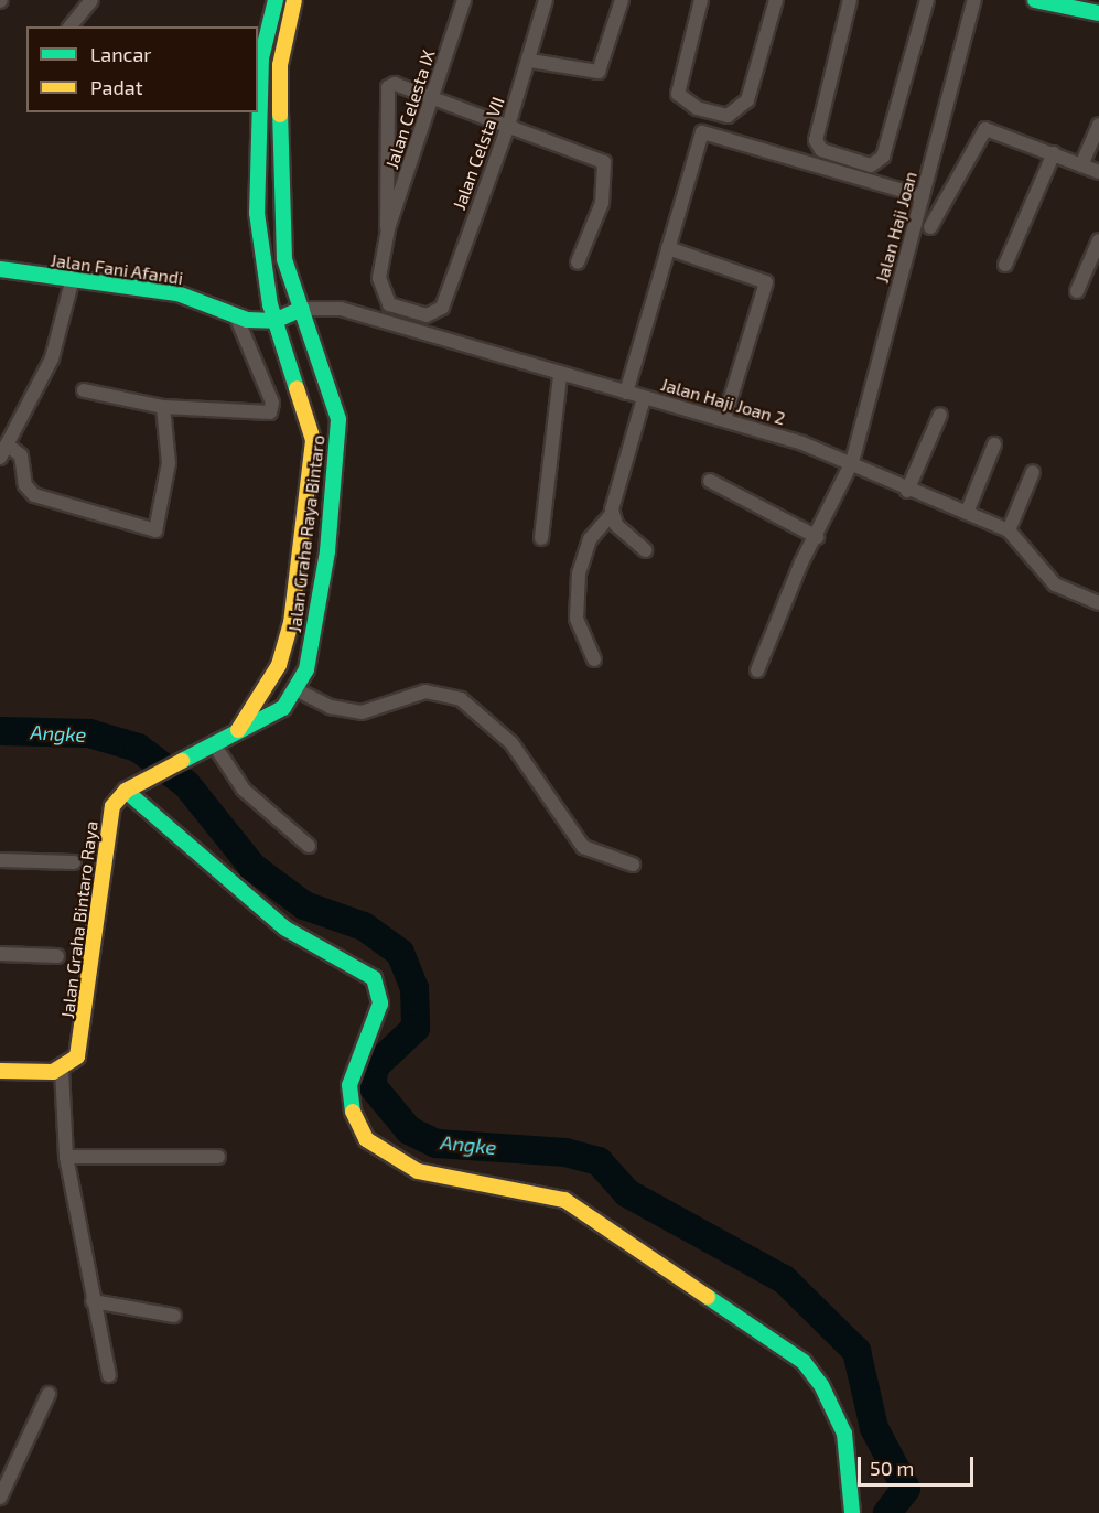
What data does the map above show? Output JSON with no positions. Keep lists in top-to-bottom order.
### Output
{
  "streets": {
    "main road": ["Jalan Fani Afandi", "Jalan Graha Raya Bintaro", "Jalan Graha Bintaro Raya"],
    "street": [
      "Jalan Celesta IX",
      "Jalan Celsta VII",
      "Jalan Haji Joan",
      "Jalan Haji Joan 2"
    ]
  },
  "crossings": [
    ["Jalan Celesta IX", "Jalan Celsta VII"],
    ["Jalan Haji Joan", "Jalan Haji Joan 2"],
    ["Jalan Fani Afandi", "Jalan Haji Joan 2"],
    ["Jalan Fani Afandi", "Jalan Graha Raya Bintaro"],
    ["Jalan Haji Joan 2", "Jalan Graha Raya Bintaro"],
    ["Jalan Graha Raya Bintaro", "Jalan Graha Bintaro Raya"]
  ],
  "water": ["Angke"],
  "legend": ["Lancar", "Padat"],
  "scale_bar": "50 m"
}
